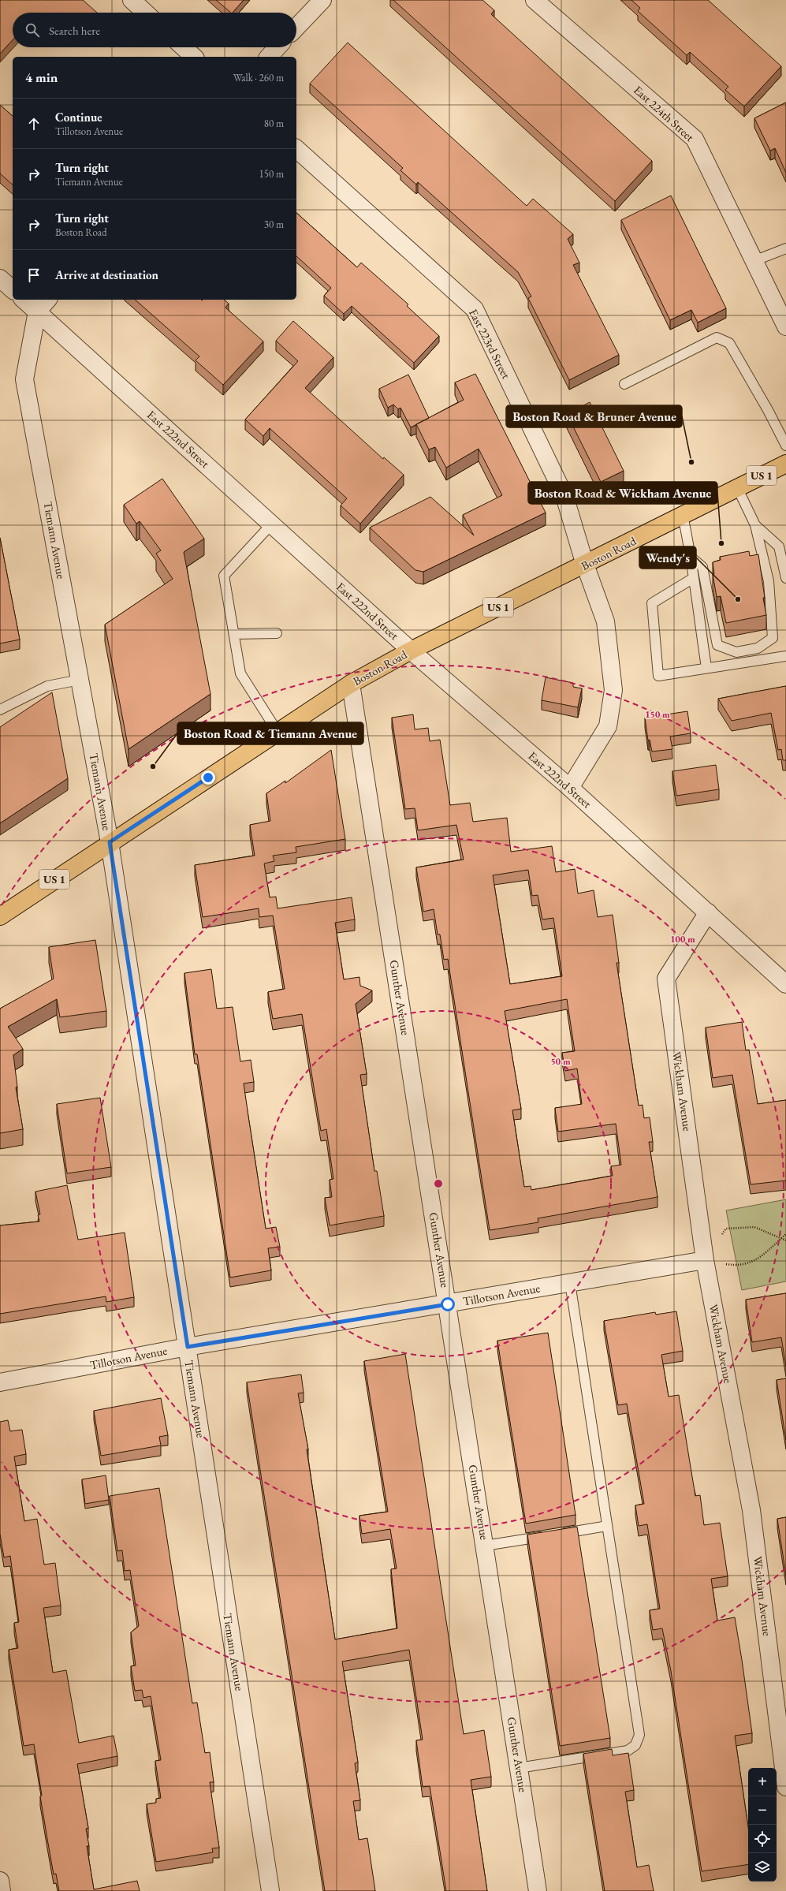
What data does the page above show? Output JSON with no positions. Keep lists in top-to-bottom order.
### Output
{
  "streets": {
    "main road": ["US 1", "Boston Road"],
    "street": [
      "East 224th Street",
      "East 223rd Street",
      "East 222nd Street",
      "Tiemann Avenue",
      "Gunther Avenue",
      "Wickham Avenue",
      "Tillotson Avenue"
    ]
  },
  "crossings": [
    ["East 223rd Street", "Boston Road"],
    ["East 222nd Street", "Tiemann Avenue"],
    ["East 222nd Street", "Boston Road"],
    ["East 222nd Street", "Wickham Avenue"],
    ["Tiemann Avenue", "Boston Road"],
    ["Tiemann Avenue", "Tillotson Avenue"],
    ["Boston Road", "Gunther Avenue"],
    ["Gunther Avenue", "Tillotson Avenue"],
    ["Wickham Avenue", "Tillotson Avenue"]
  ],
  "places": [
    "Boston Road & Bruner Avenue",
    "Boston Road & Wickham Avenue",
    "Wendy's",
    "Boston Road & Tiemann Avenue"
  ],
  "page": {
    "search": "Search here",
    "heading": ["4 min", "Walk · 260 m"],
    "list": [
      ["Continue", "Tillotson Avenue", "80 m"],
      ["Turn right", "Tiemann Avenue", "150 m"],
      ["Turn right", "Boston Road", "30 m"],
      "Arrive at destination"
    ],
    "map_buttons": ["+", "−"]
  },
  "rings": ["150 m", "100 m", "50 m"]
}
